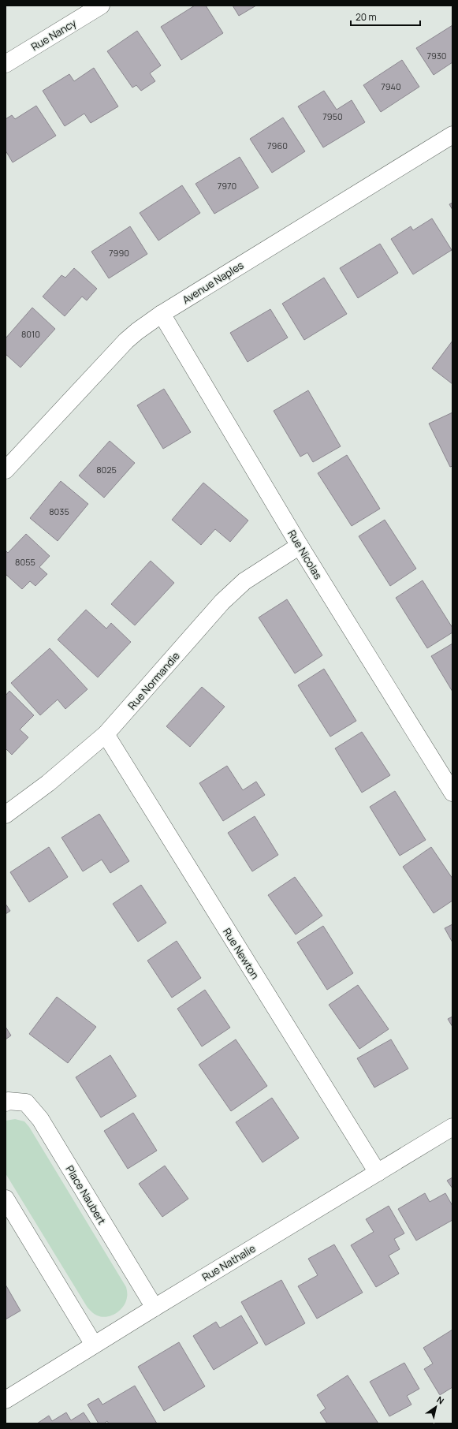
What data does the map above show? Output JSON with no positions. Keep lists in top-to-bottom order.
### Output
{
  "streets": {
    "street": [
      "Rue Nancy",
      "Avenue Naples",
      "Rue Nicolas",
      "Rue Normandie",
      "Rue Newton",
      "Place Naubert",
      "Rue Nathalie"
    ]
  },
  "crossings": [
    ["Avenue Naples", "Rue Nicolas"],
    ["Rue Nicolas", "Rue Normandie"],
    ["Rue Normandie", "Rue Newton"],
    ["Rue Newton", "Rue Nathalie"],
    ["Place Naubert", "Rue Nathalie"]
  ],
  "house_numbers": [
    "7930",
    "7940",
    "7950",
    "7960",
    "7970",
    "7990",
    "8010",
    "8025",
    "8035",
    "8055"
  ],
  "scale_bar": "20 m",
  "north": "top right"
}
